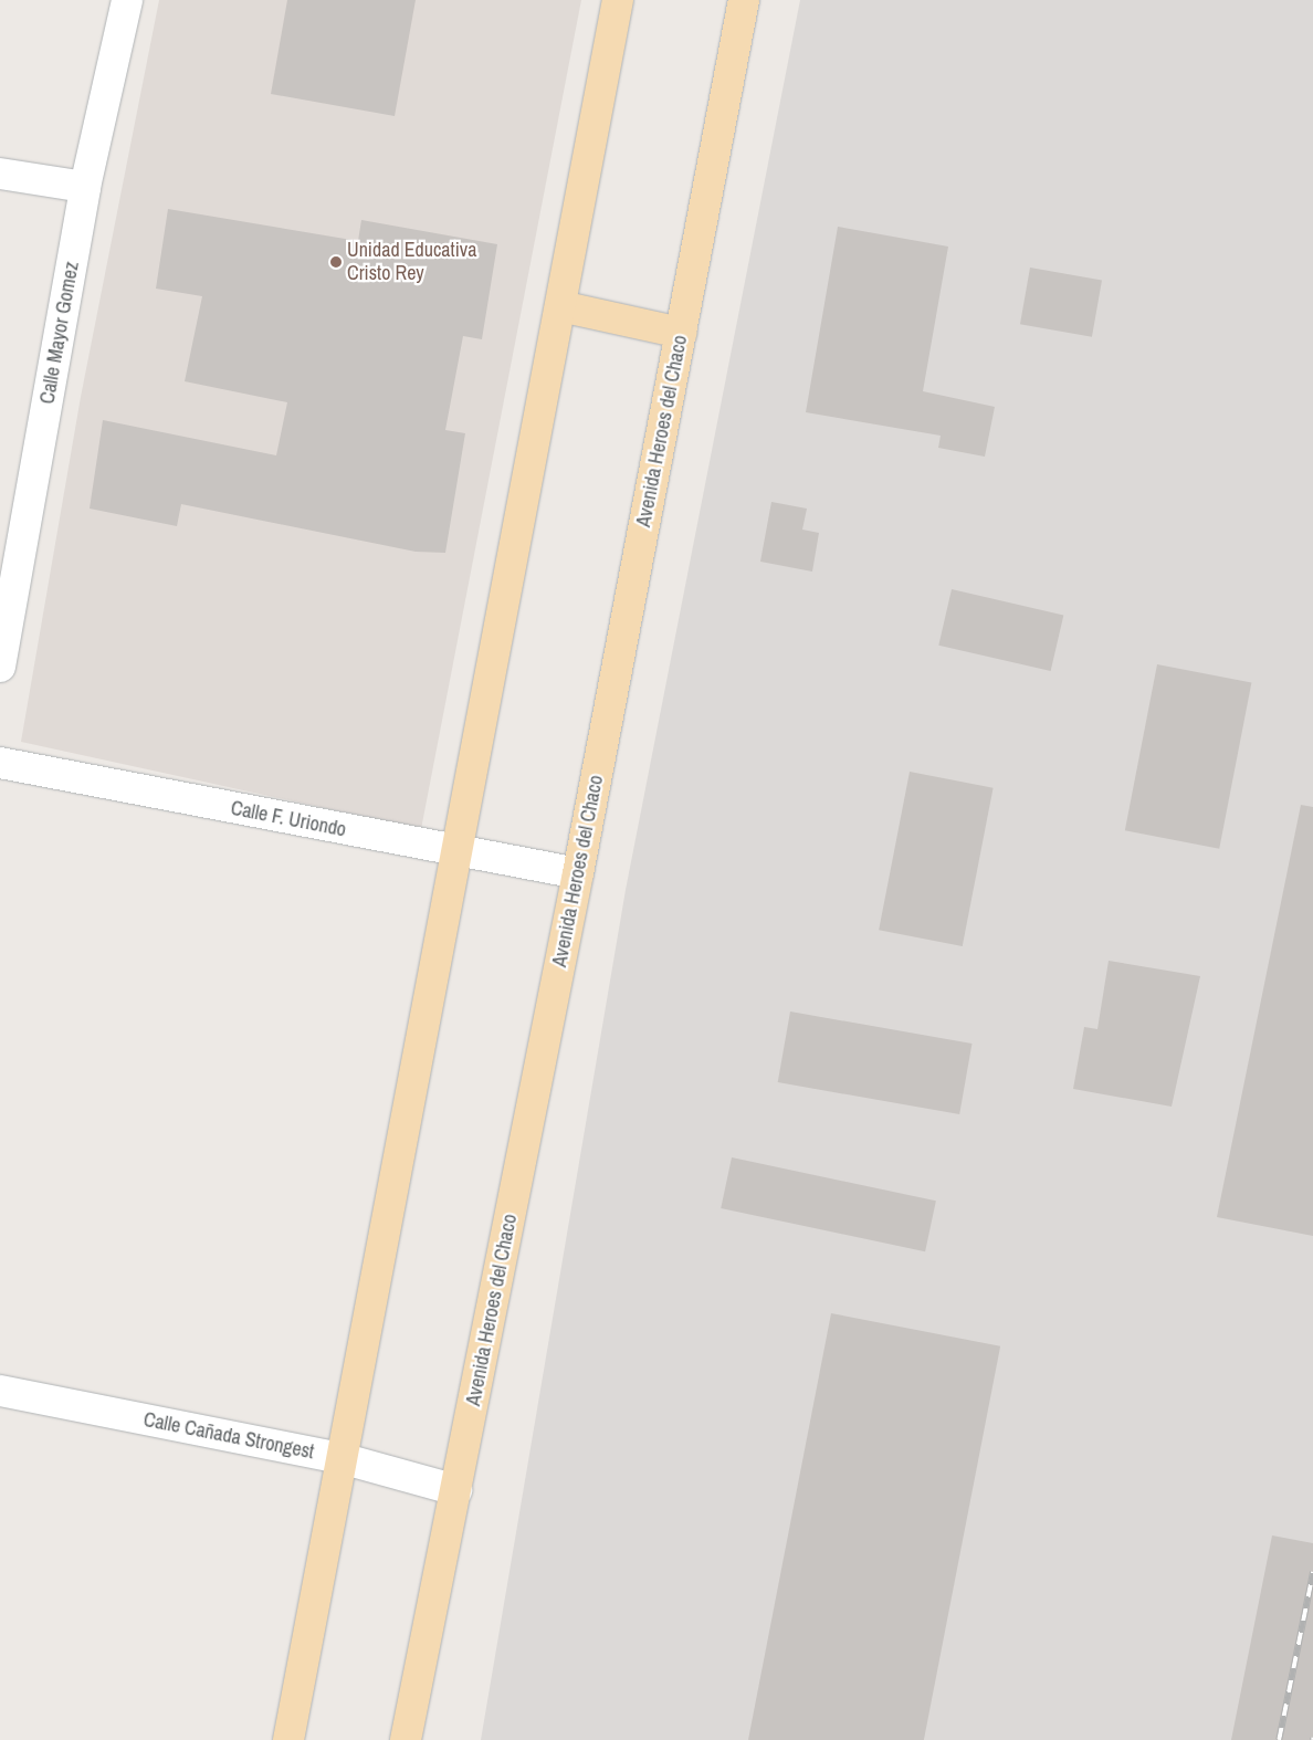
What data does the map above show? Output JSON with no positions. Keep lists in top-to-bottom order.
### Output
{
  "streets": {
    "main road": ["Avenida Heroes del Chaco"],
    "street": ["Calle Mayor Gomez", "Calle F. Uriondo", "Calle Cañada Strongest"]
  },
  "crossings": [
    ["Avenida Heroes del Chaco", "Calle F. Uriondo"],
    ["Avenida Heroes del Chaco", "Calle Cañada Strongest"]
  ],
  "places": ["Unidad Educativa Cristo Rey"]
}
